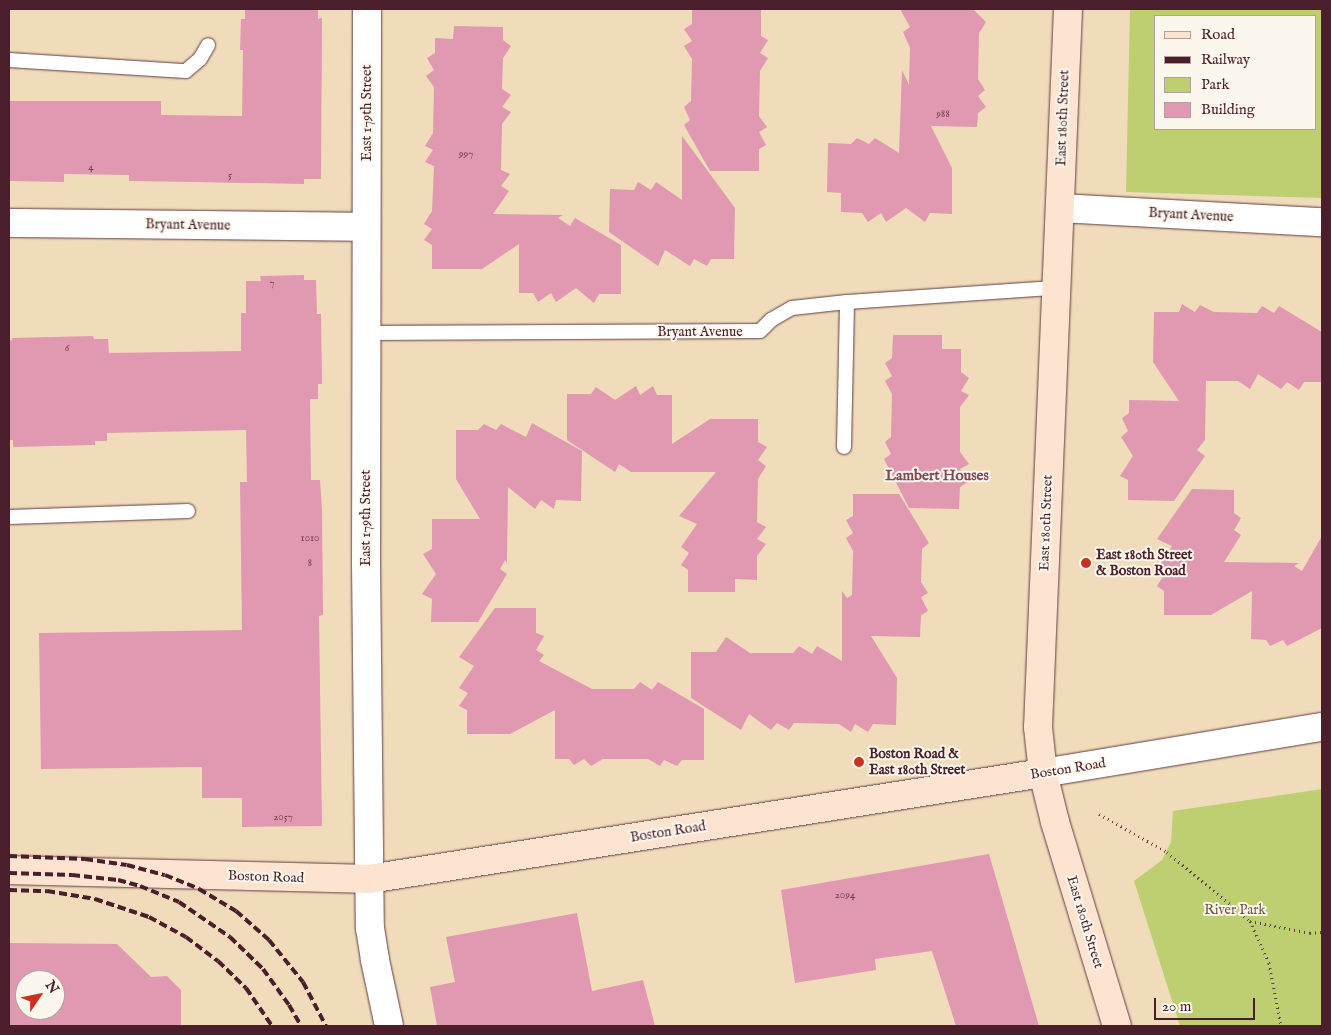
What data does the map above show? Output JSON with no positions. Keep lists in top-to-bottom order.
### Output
{
  "streets": {
    "street": [
      "East 179th Street",
      "East 180th Street",
      "Bryant Avenue",
      "Boston Road"
    ]
  },
  "crossings": [
    ["East 179th Street", "Bryant Avenue"],
    ["East 179th Street", "Boston Road"],
    ["East 180th Street", "Bryant Avenue"],
    ["East 180th Street", "Boston Road"]
  ],
  "districts": ["Lambert Houses"],
  "parks": ["River Park"],
  "places": ["East 180th Street & Boston Road", "Boston Road & East 180th Street"],
  "house_numbers": [
    "988",
    "997",
    "4",
    "5",
    "7",
    "6",
    "1010",
    "8",
    "2057",
    "2094"
  ],
  "legend": [
    "Road",
    "Railway",
    "Park",
    "Building"
  ],
  "scale_bar": "20 m",
  "north": "top right"
}
